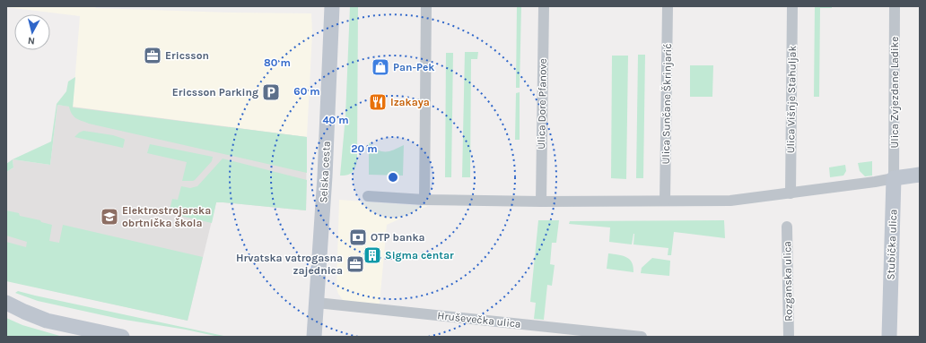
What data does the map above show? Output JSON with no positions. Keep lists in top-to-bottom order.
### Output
{
  "streets": {
    "main road": ["Selska cesta", "Stubička ulica"],
    "street": [
      "Ulica Zvjezdane Ladike",
      "Ulica Višnje Stahuljak",
      "Ulica Dore Pfanove",
      "Ulica Sunčane Škrinjarić",
      "Rozganska ulica",
      "Hruševečka ulica"
    ]
  },
  "crossings": [
    ["Ulica Zvjezdane Ladike", "Stubička ulica"],
    ["Selska cesta", "Hruševečka ulica"]
  ],
  "places": {
    "office": ["Ericsson", "Hrvatska vatrogasna zajednica"],
    "shop": ["Pan-Pek"],
    "parking": ["Ericsson Parking"],
    "restaurant": ["Izakaya"],
    "school or university": ["Elektrostrojarska obrtnička škola"],
    "bank": ["OTP banka"],
    "building": ["Sigma centar"]
  },
  "north": "bottom",
  "rings": [
    "80 m",
    "60 m",
    "40 m",
    "20 m"
  ]
}
